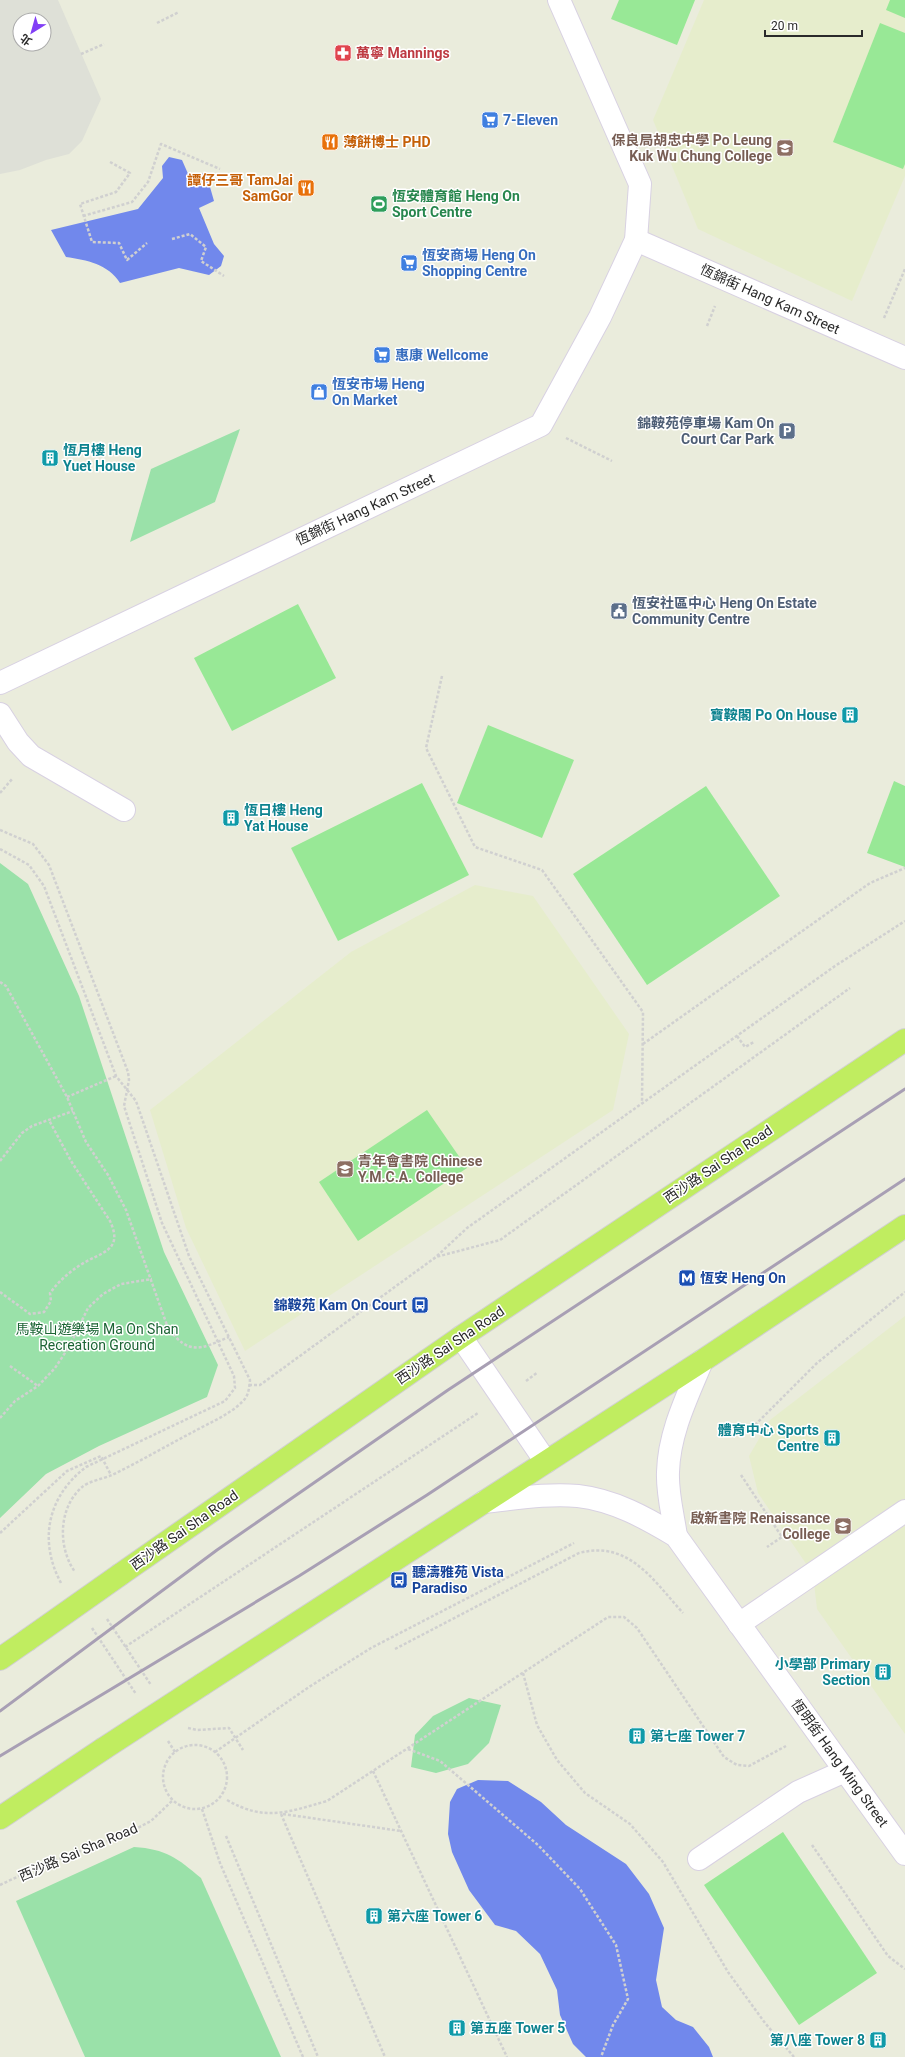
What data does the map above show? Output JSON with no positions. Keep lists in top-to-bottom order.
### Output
{
  "streets": {
    "main road": ["西沙路 Sai Sha Road"],
    "street": ["恆錦街 Hang Kam Street", "恆明街 Hang Ming Street"]
  },
  "parks": ["馬鞍山遊樂場 Ma On Shan Recreation Ground"],
  "places": {
    "pharmacy": ["萬寧 Mannings"],
    "supermarket": ["7-Eleven", "恆安商場 Heng On Shopping Centre", "惠康 Wellcome"],
    "restaurant": ["薄餅博士 PHD", "譚仔三哥 TamJai SamGor"],
    "school or university": ["保良局胡忠中學 Po Leung Kuk Wu Chung College", "青年會書院 Chinese Y.M.C.A. College", "啟新書院 Renaissance College"],
    "sports": ["恆安體育館 Heng On Sport Centre"],
    "shop": ["恆安市場 Heng On Market"],
    "parking": ["錦鞍苑停車場 Kam On Court Car Park"],
    "building": [
      "恆月樓 Heng Yuet House",
      "寶鞍閣 Po On House",
      "恆日樓 Heng Yat House",
      "體育中心 Sports Centre",
      "小學部 Primary Section",
      "第七座 Tower 7",
      "第六座 Tower 6",
      "第五座 Tower 5",
      "第八座 Tower 8"
    ],
    "public building": ["恆安社區中心 Heng On Estate Community Centre"],
    "metro station": ["恆安 Heng On"],
    "bus stop": ["錦鞍苑 Kam On Court", "聽濤雅苑 Vista Paradiso"]
  },
  "scale_bar": "20 m",
  "north": "bottom left"
}
